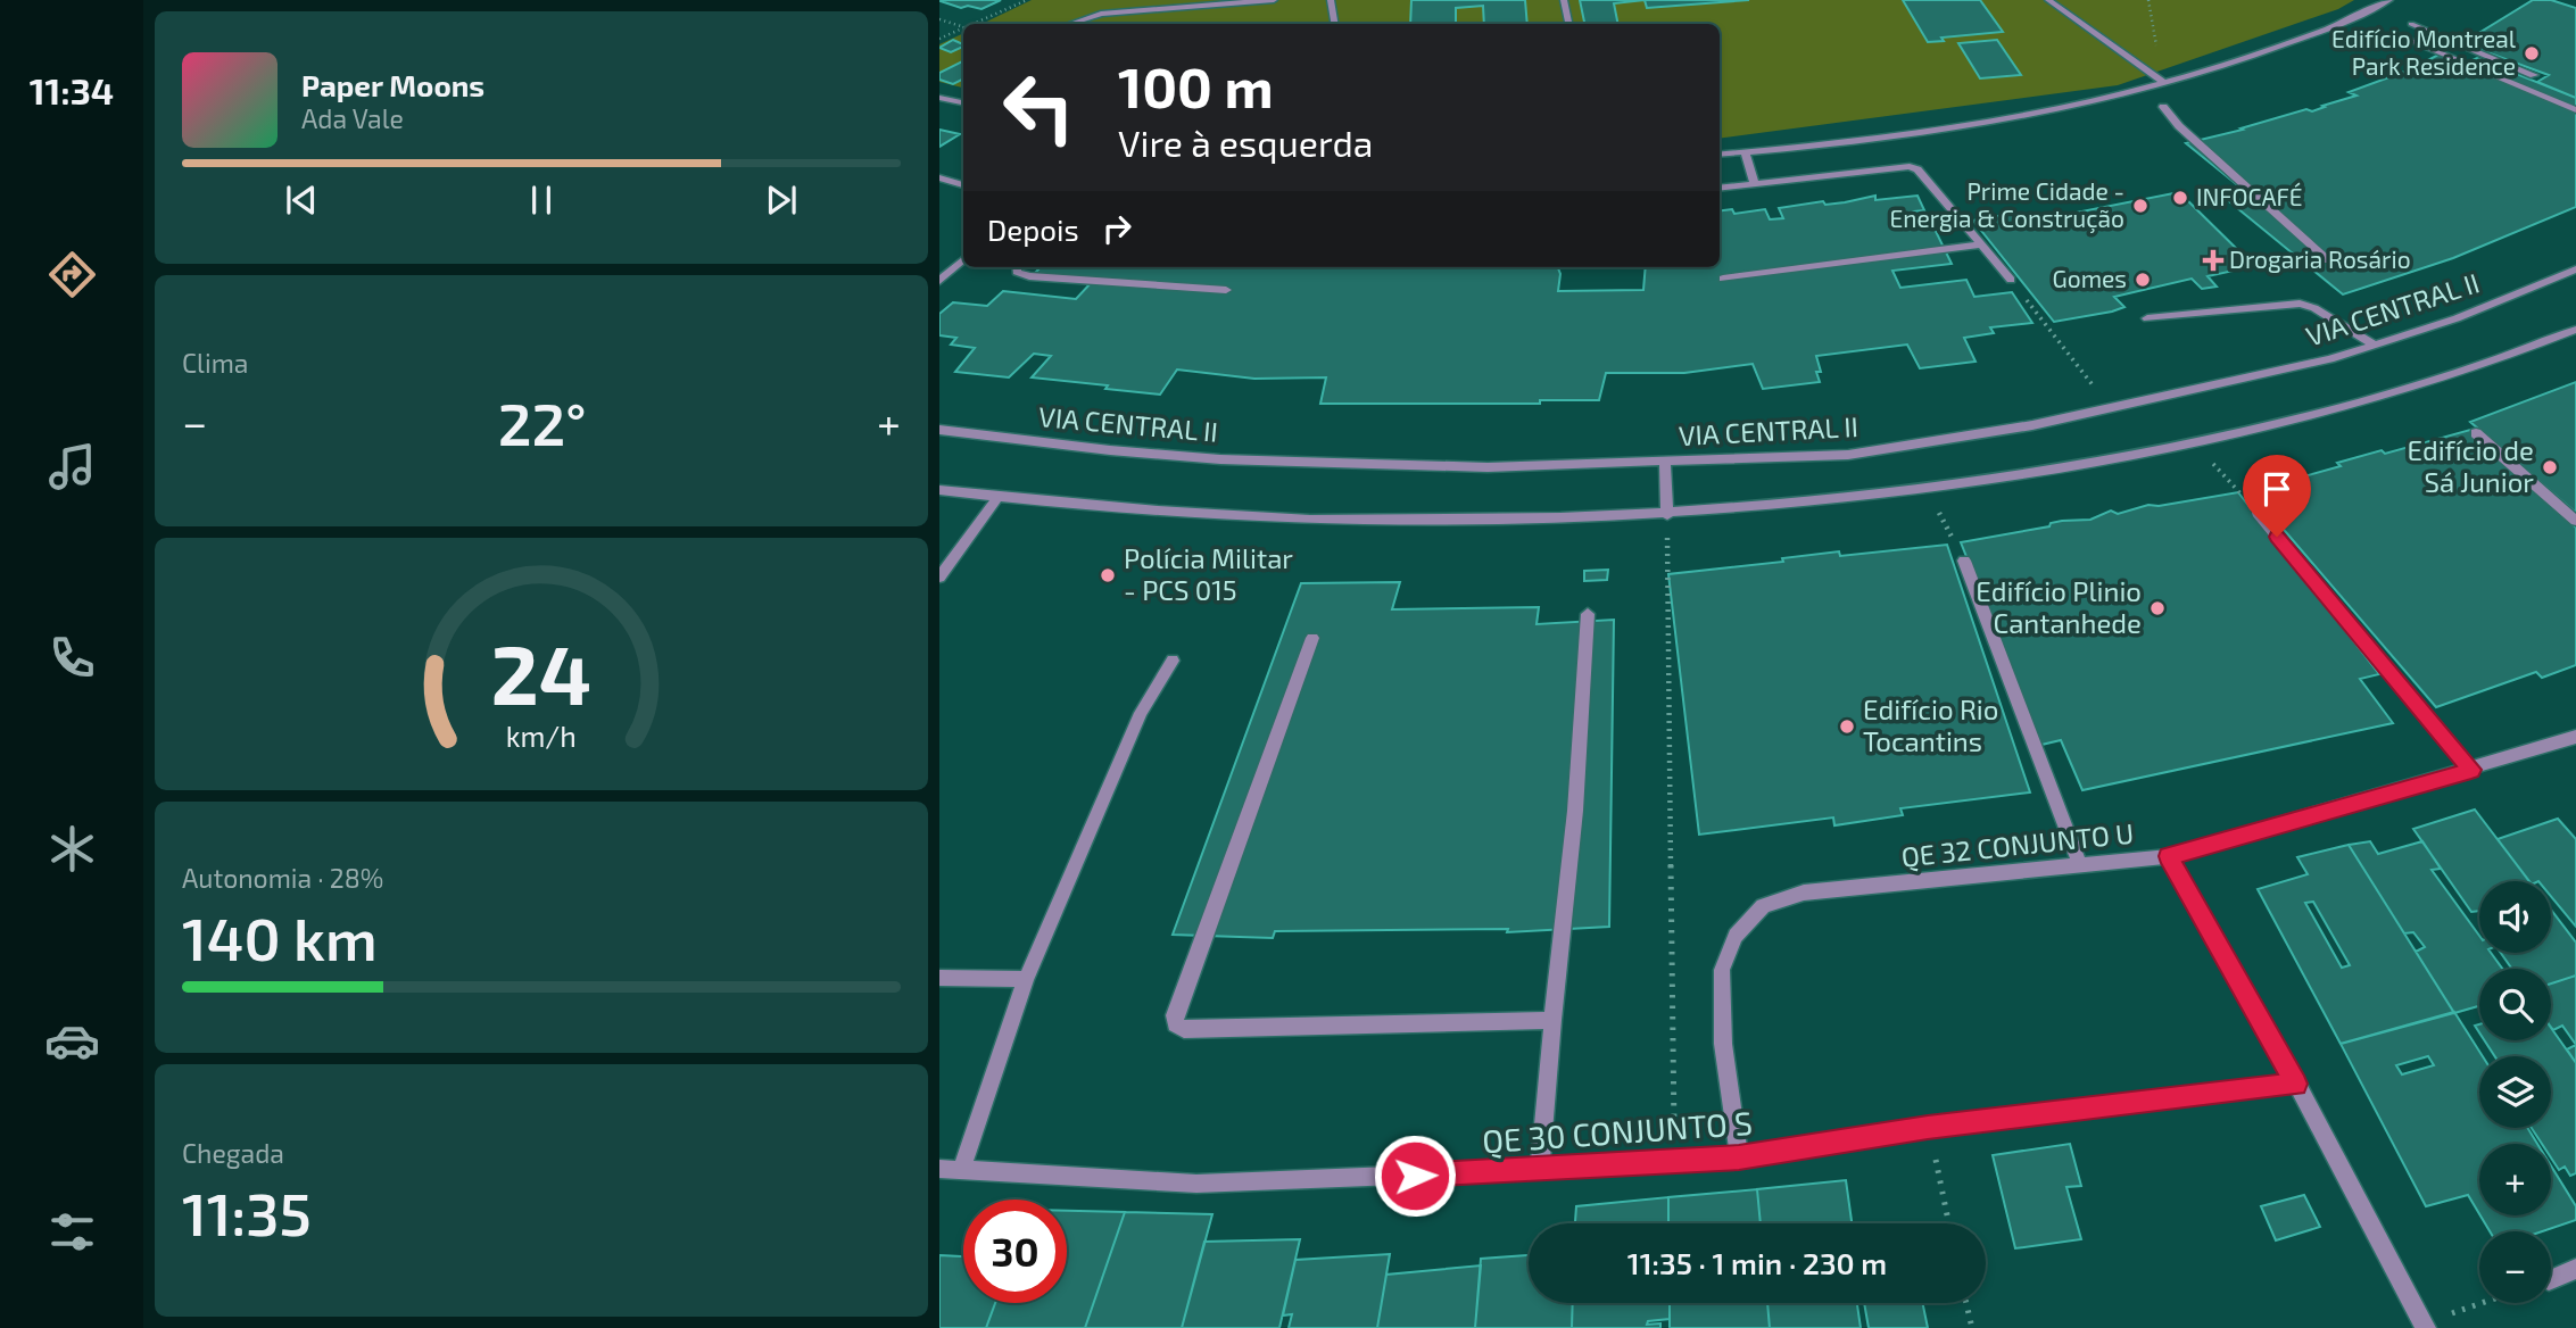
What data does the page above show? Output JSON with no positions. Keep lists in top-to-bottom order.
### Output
{
  "streets": {
    "street": ["VIA CENTRAL II", "QE 32 CONJUNTO U", "QE 30 CONJUNTO S"]
  },
  "crossings": [
    ["QE 32 CONJUNTO U", "QE 30 CONJUNTO S"]
  ],
  "places": {
    "other": [
      "Edifício Montreal Park Residence",
      "INFOCAFÉ",
      "Prime Cidade - Energia & Construção",
      "Gomes",
      "Edifício de Sá Junior",
      "Polícia Militar - PCS 015",
      "Edifício Plinio Cantanhede",
      "Edifício Rio Tocantins"
    ],
    "health": ["Drogaria Rosário"]
  },
  "page": {
    "tabs": "11:34",
    "turn": ["100 m", "Vire à esquerda"],
    "song": ["Paper Moons", "Ada Vale"],
    "then": "Depois",
    "tile": [
      "Clima",
      ["Autonomia · 28%", "140 km"],
      ["Chegada", "11:35"]
    ],
    "heat": ["−", "22°", "+"],
    "map_buttons": ["+", "−"],
    "limit": "30",
    "trip": "11:35 · 1 min · 230 m",
    "gauge": ["24", "km/h"]
  }
}
